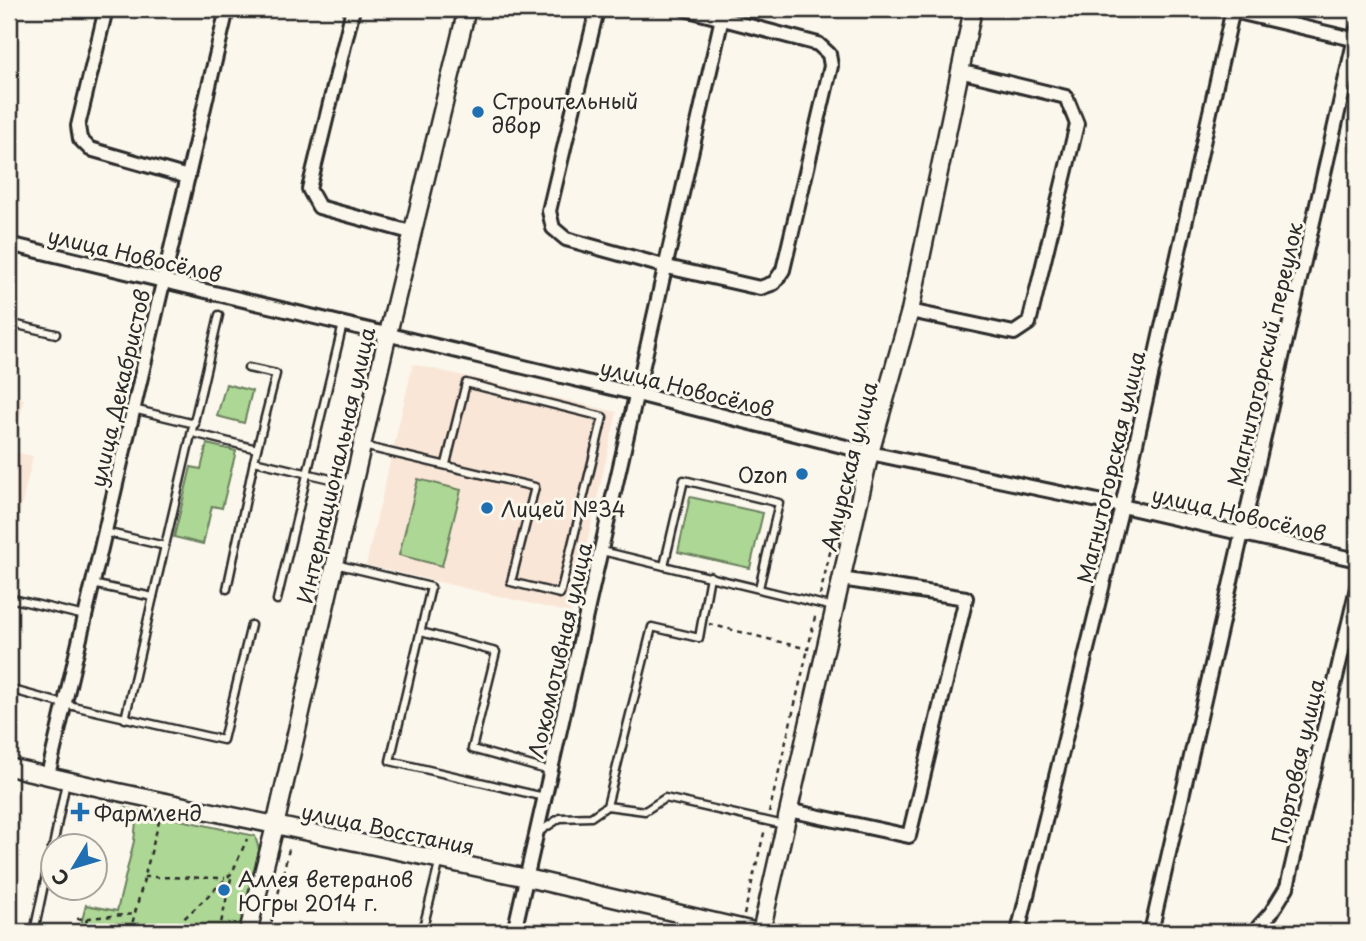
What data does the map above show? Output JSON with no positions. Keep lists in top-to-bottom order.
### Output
{
  "streets": {
    "street": [
      "улица Новосёлов",
      "Магнитогорский переулок",
      "улица Декабристов",
      "Интернациональная улица",
      "Амурская улица",
      "Магнитогорская улица",
      "Локомотивная улица",
      "Портовая улица",
      "улица Восстания"
    ]
  },
  "crossings": [
    ["улица Новосёлов", "Магнитогорский переулок"],
    ["улица Новосёлов", "улица Декабристов"],
    ["улица Новосёлов", "Интернациональная улица"],
    ["улица Новосёлов", "Амурская улица"],
    ["улица Новосёлов", "Магнитогорская улица"],
    ["улица Новосёлов", "Локомотивная улица"],
    ["улица Декабристов", "улица Восстания"],
    ["Интернациональная улица", "улица Восстания"],
    ["Амурская улица", "улица Восстания"],
    ["Локомотивная улица", "улица Восстания"]
  ],
  "places": {
    "other": [
      "Строительный двор",
      "Ozon",
      "Лицей №34",
      "Аллея ветеранов Югры 2014 г."
    ],
    "health": ["Фармленд"]
  },
  "north": "bottom left"
}
